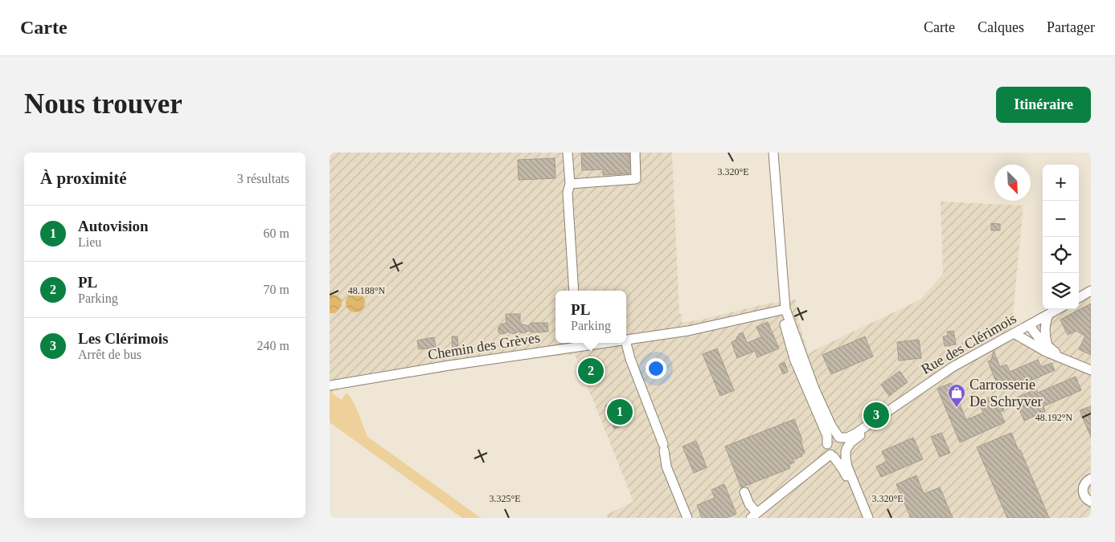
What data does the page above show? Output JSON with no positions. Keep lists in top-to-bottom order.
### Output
{
  "streets": {
    "street": ["Rue des Clérimois", "Chemin des Grèves"]
  },
  "places": {
    "shop": ["Carrosserie De Schryver"]
  },
  "north": "bottom right",
  "page": {
    "header": "Carte",
    "nav": ["Carte", "Calques", "Partager"],
    "buttons": "Itinéraire",
    "title": "Nous trouver",
    "heading": ["À proximité", "3 résultats"],
    "map_buttons": ["+", "−"],
    "list": [
      {
        "mark": "1",
        "name": "Autovision",
        "note": "Lieu",
        "value": "60 m"
      },
      {
        "mark": "2",
        "name": "PL",
        "note": "Parking",
        "value": "70 m"
      },
      {
        "mark": "3",
        "name": "Les Clérimois",
        "note": "Arrêt de bus",
        "value": "240 m"
      }
    ],
    "popup": ["PL", "Parking"],
    "pins": ["2", "1", "3"]
  },
  "coordinates": [
    "3.320°E",
    "48.188°N",
    "48.192°N",
    "3.325°E"
  ]
}
